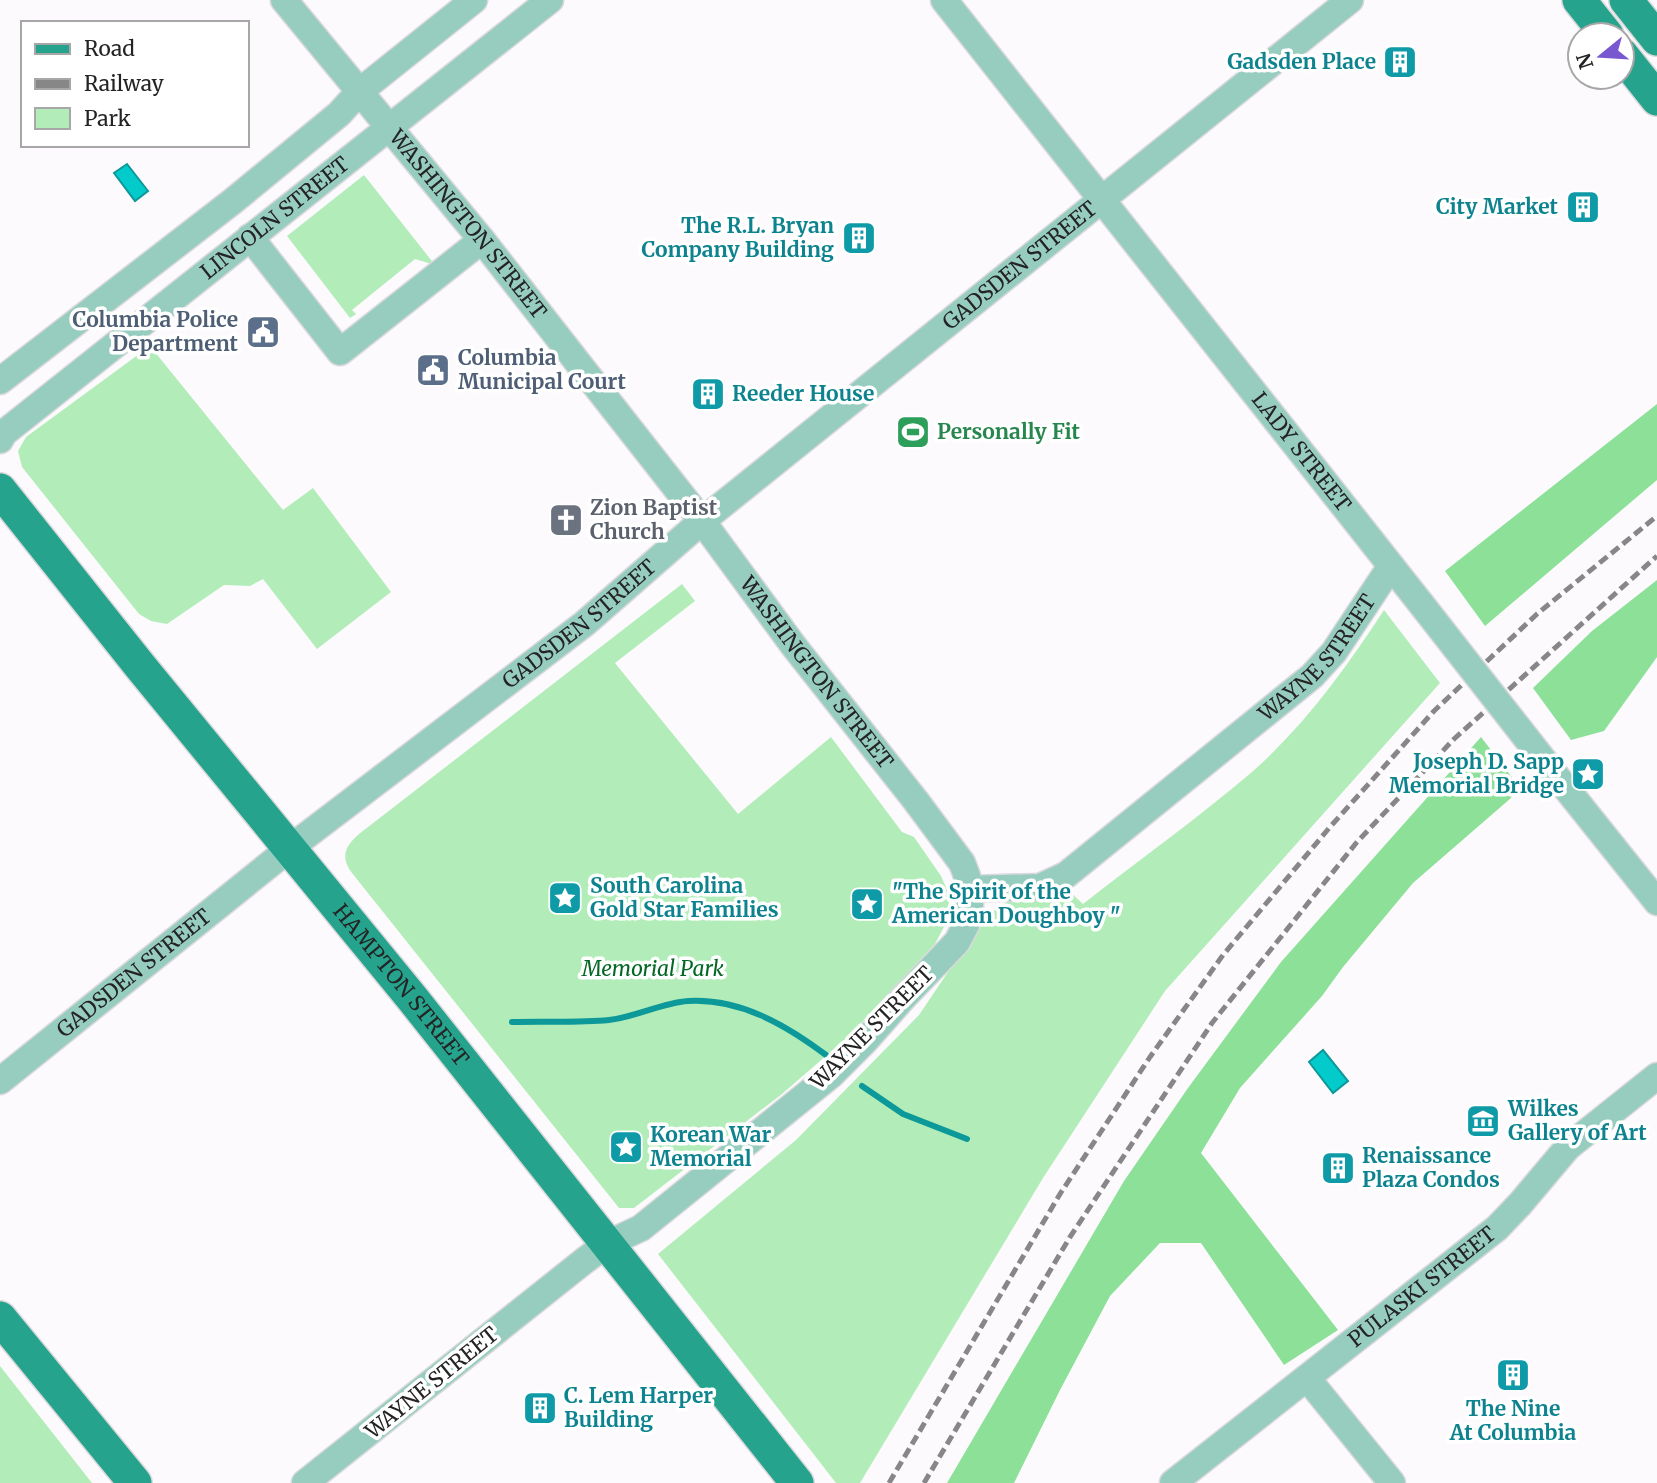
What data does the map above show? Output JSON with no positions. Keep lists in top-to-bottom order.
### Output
{
  "streets": {
    "main road": ["HAMPTON STREET"],
    "street": [
      "LINCOLN STREET",
      "WASHINGTON STREET",
      "GADSDEN STREET",
      "LADY STREET",
      "WAYNE STREET",
      "PULASKI STREET"
    ]
  },
  "crossings": [
    ["LINCOLN STREET", "WASHINGTON STREET"],
    ["WASHINGTON STREET", "GADSDEN STREET"],
    ["WASHINGTON STREET", "WAYNE STREET"],
    ["GADSDEN STREET", "LADY STREET"],
    ["GADSDEN STREET", "HAMPTON STREET"],
    ["LADY STREET", "WAYNE STREET"],
    ["WAYNE STREET", "HAMPTON STREET"]
  ],
  "parks": ["Memorial Park"],
  "places": {
    "building": [
      "Gadsden Place",
      "City Market",
      "The R.L. Bryan Company Building",
      "Reeder House",
      "Renaissance Plaza Condos",
      "The Nine At Columbia",
      "C. Lem Harper Building"
    ],
    "public building": ["Columbia Police Department", "Columbia Municipal Court"],
    "sports": ["Personally Fit"],
    "church": ["Zion Baptist Church"],
    "place": [
      "Joseph D. Sapp Memorial Bridge",
      "South Carolina Gold Star Families",
      "\"The Spirit of the American Doughboy \"",
      "Korean War Memorial"
    ],
    "museum": ["Wilkes Gallery of Art"]
  },
  "legend": ["Road", "Railway", "Park"],
  "north": "left"
}
